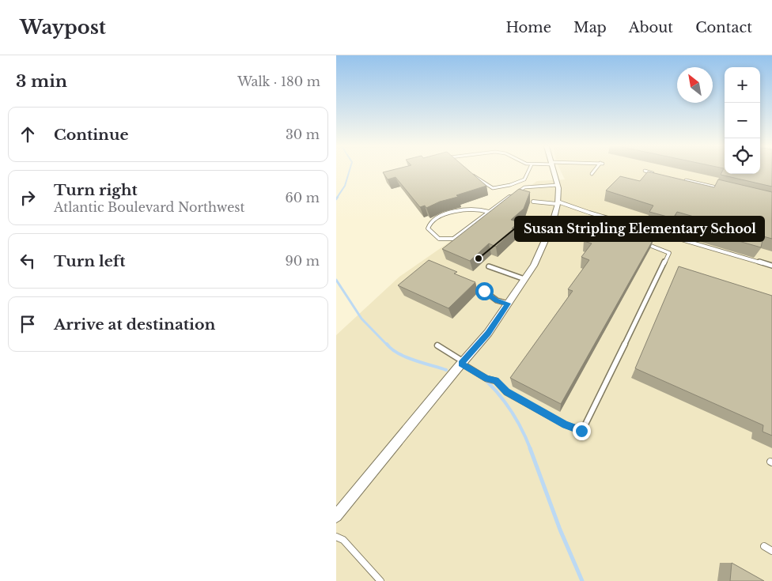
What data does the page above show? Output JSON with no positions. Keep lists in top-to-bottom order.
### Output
{
  "places": ["Susan Stripling Elementary School"],
  "north": "top left",
  "page": {
    "header": "Waypost",
    "nav": [
      "Home",
      "Map",
      "About",
      "Contact"
    ],
    "heading": ["3 min", "Walk · 180 m"],
    "map_buttons": ["+", "−"],
    "list": [
      ["Continue", "30 m"],
      ["Turn right", "Atlantic Boulevard Northwest", "60 m"],
      ["Turn left", "90 m"],
      "Arrive at destination"
    ]
  }
}
